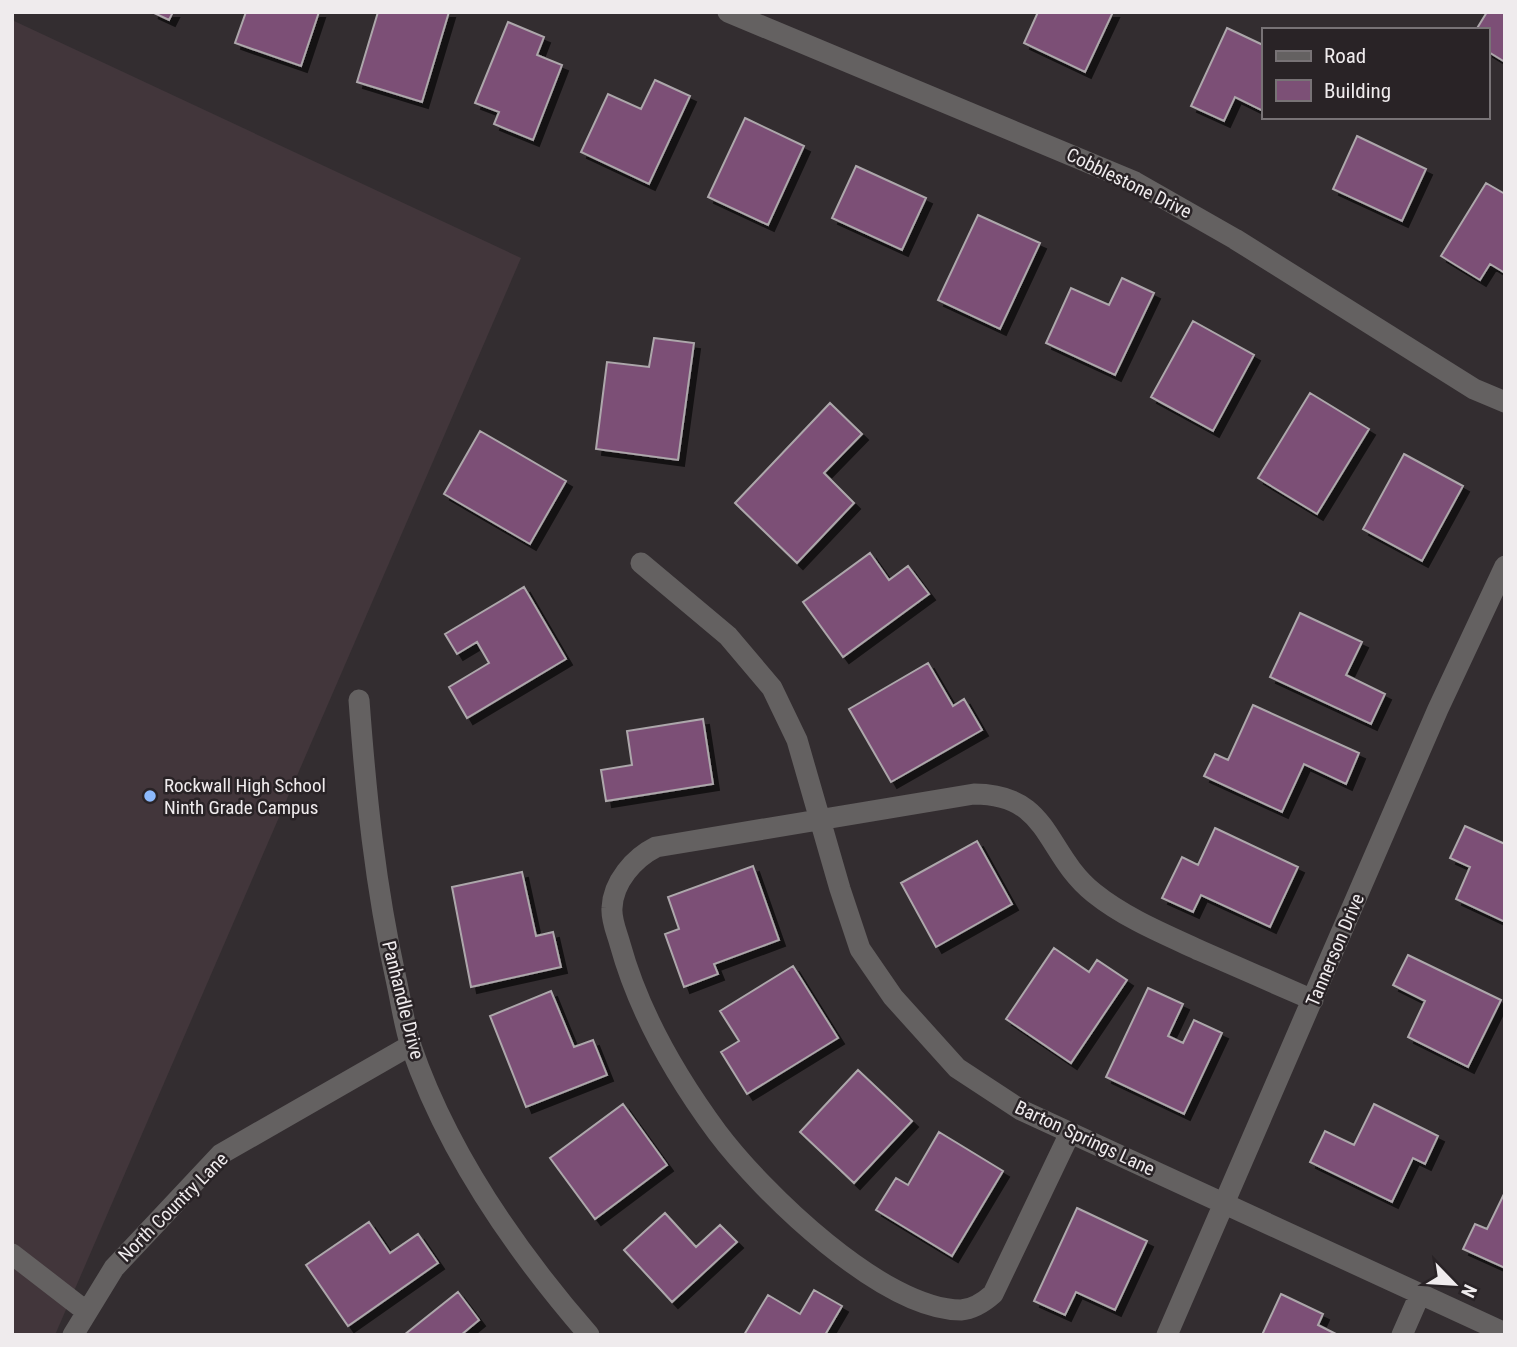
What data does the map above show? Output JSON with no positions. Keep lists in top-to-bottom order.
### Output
{
  "streets": {
    "street": [
      "Cobblestone Drive",
      "Tannerson Drive",
      "Panhandle Drive",
      "Barton Springs Lane",
      "North Country Lane"
    ]
  },
  "crossings": [
    ["Tannerson Drive", "Barton Springs Lane"],
    ["Panhandle Drive", "North Country Lane"]
  ],
  "places": ["Rockwall High School Ninth Grade Campus"],
  "legend": ["Road", "Building"],
  "north": "bottom right"
}
